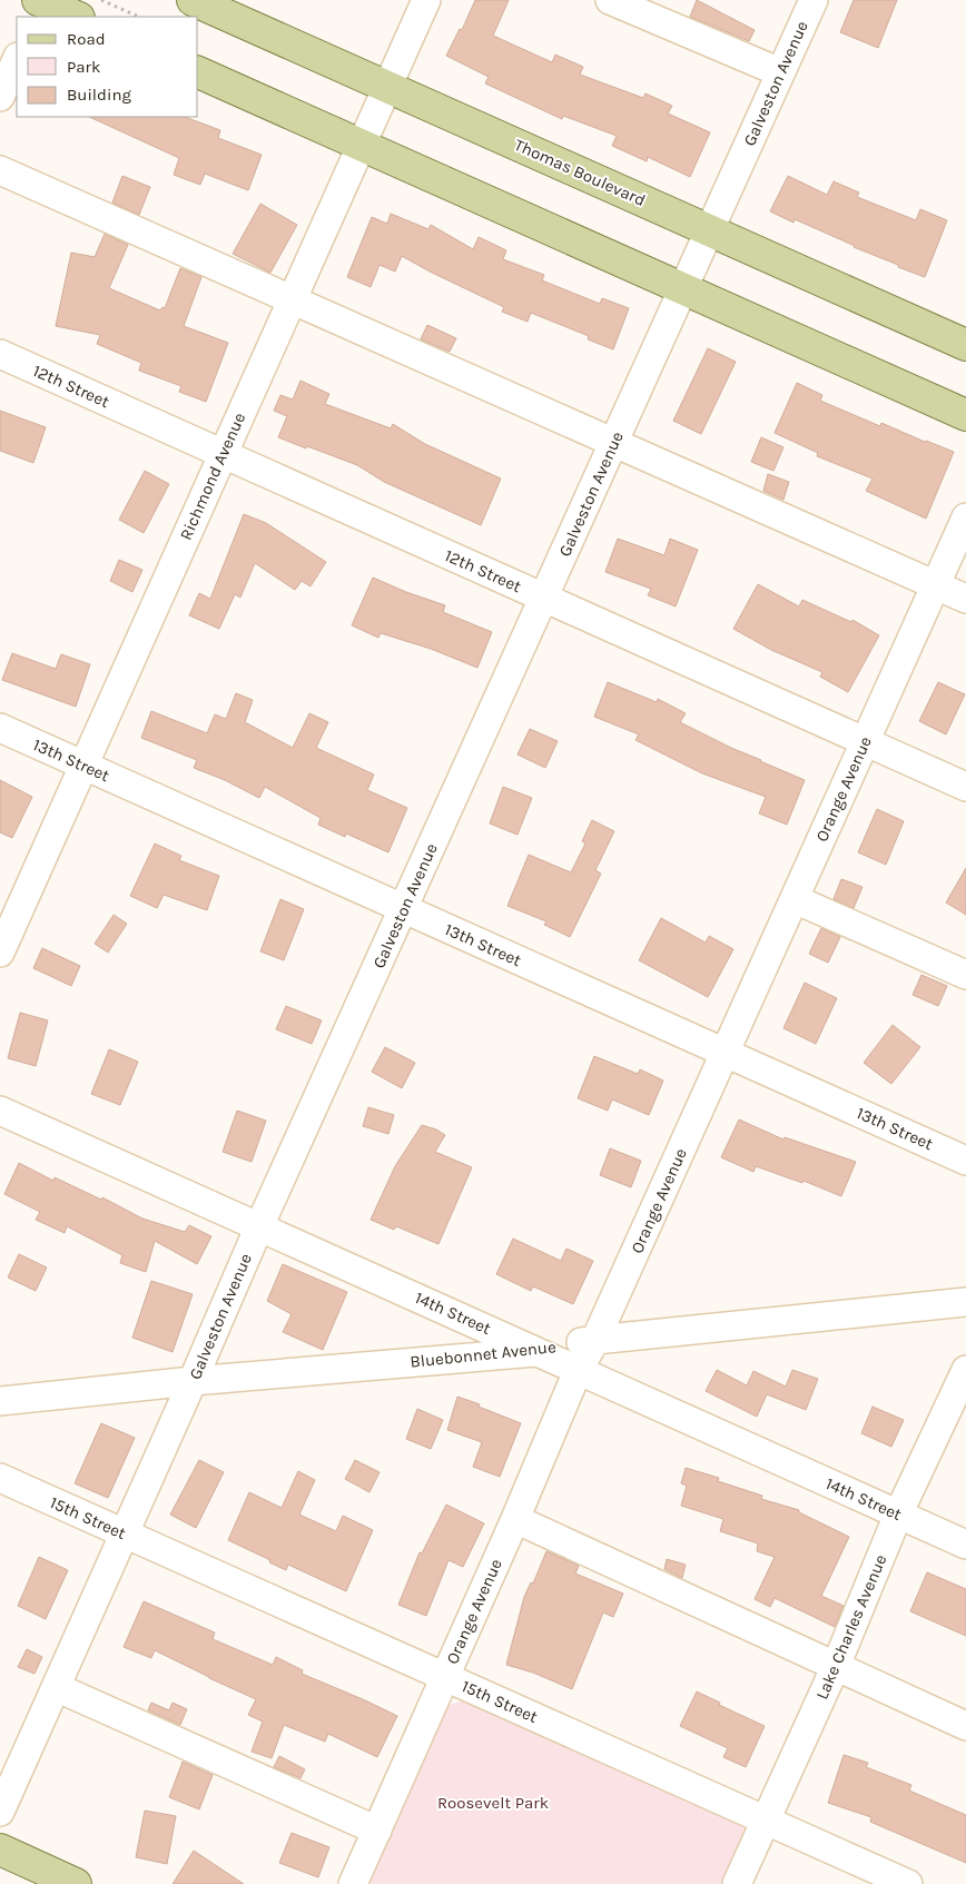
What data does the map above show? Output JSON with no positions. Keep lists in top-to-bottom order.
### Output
{
  "streets": {
    "main road": ["Thomas Boulevard"],
    "street": [
      "Galveston Avenue",
      "12th Street",
      "Richmond Avenue",
      "13th Street",
      "Orange Avenue",
      "14th Street",
      "Bluebonnet Avenue",
      "15th Street",
      "Lake Charles Avenue"
    ]
  },
  "crossings": [
    ["Galveston Avenue", "Thomas Boulevard"],
    ["Galveston Avenue", "12th Street"],
    ["Galveston Avenue", "13th Street"],
    ["Galveston Avenue", "14th Street"],
    ["Galveston Avenue", "Bluebonnet Avenue"],
    ["Galveston Avenue", "15th Street"],
    ["Thomas Boulevard", "Richmond Avenue"],
    ["12th Street", "Richmond Avenue"],
    ["12th Street", "Orange Avenue"],
    ["Richmond Avenue", "13th Street"],
    ["13th Street", "Orange Avenue"],
    ["Orange Avenue", "14th Street"],
    ["Orange Avenue", "Bluebonnet Avenue"],
    ["Orange Avenue", "15th Street"],
    ["14th Street", "Bluebonnet Avenue"],
    ["14th Street", "Lake Charles Avenue"],
    ["15th Street", "Lake Charles Avenue"]
  ],
  "parks": ["Roosevelt Park"],
  "legend": ["Road", "Park", "Building"]
}
